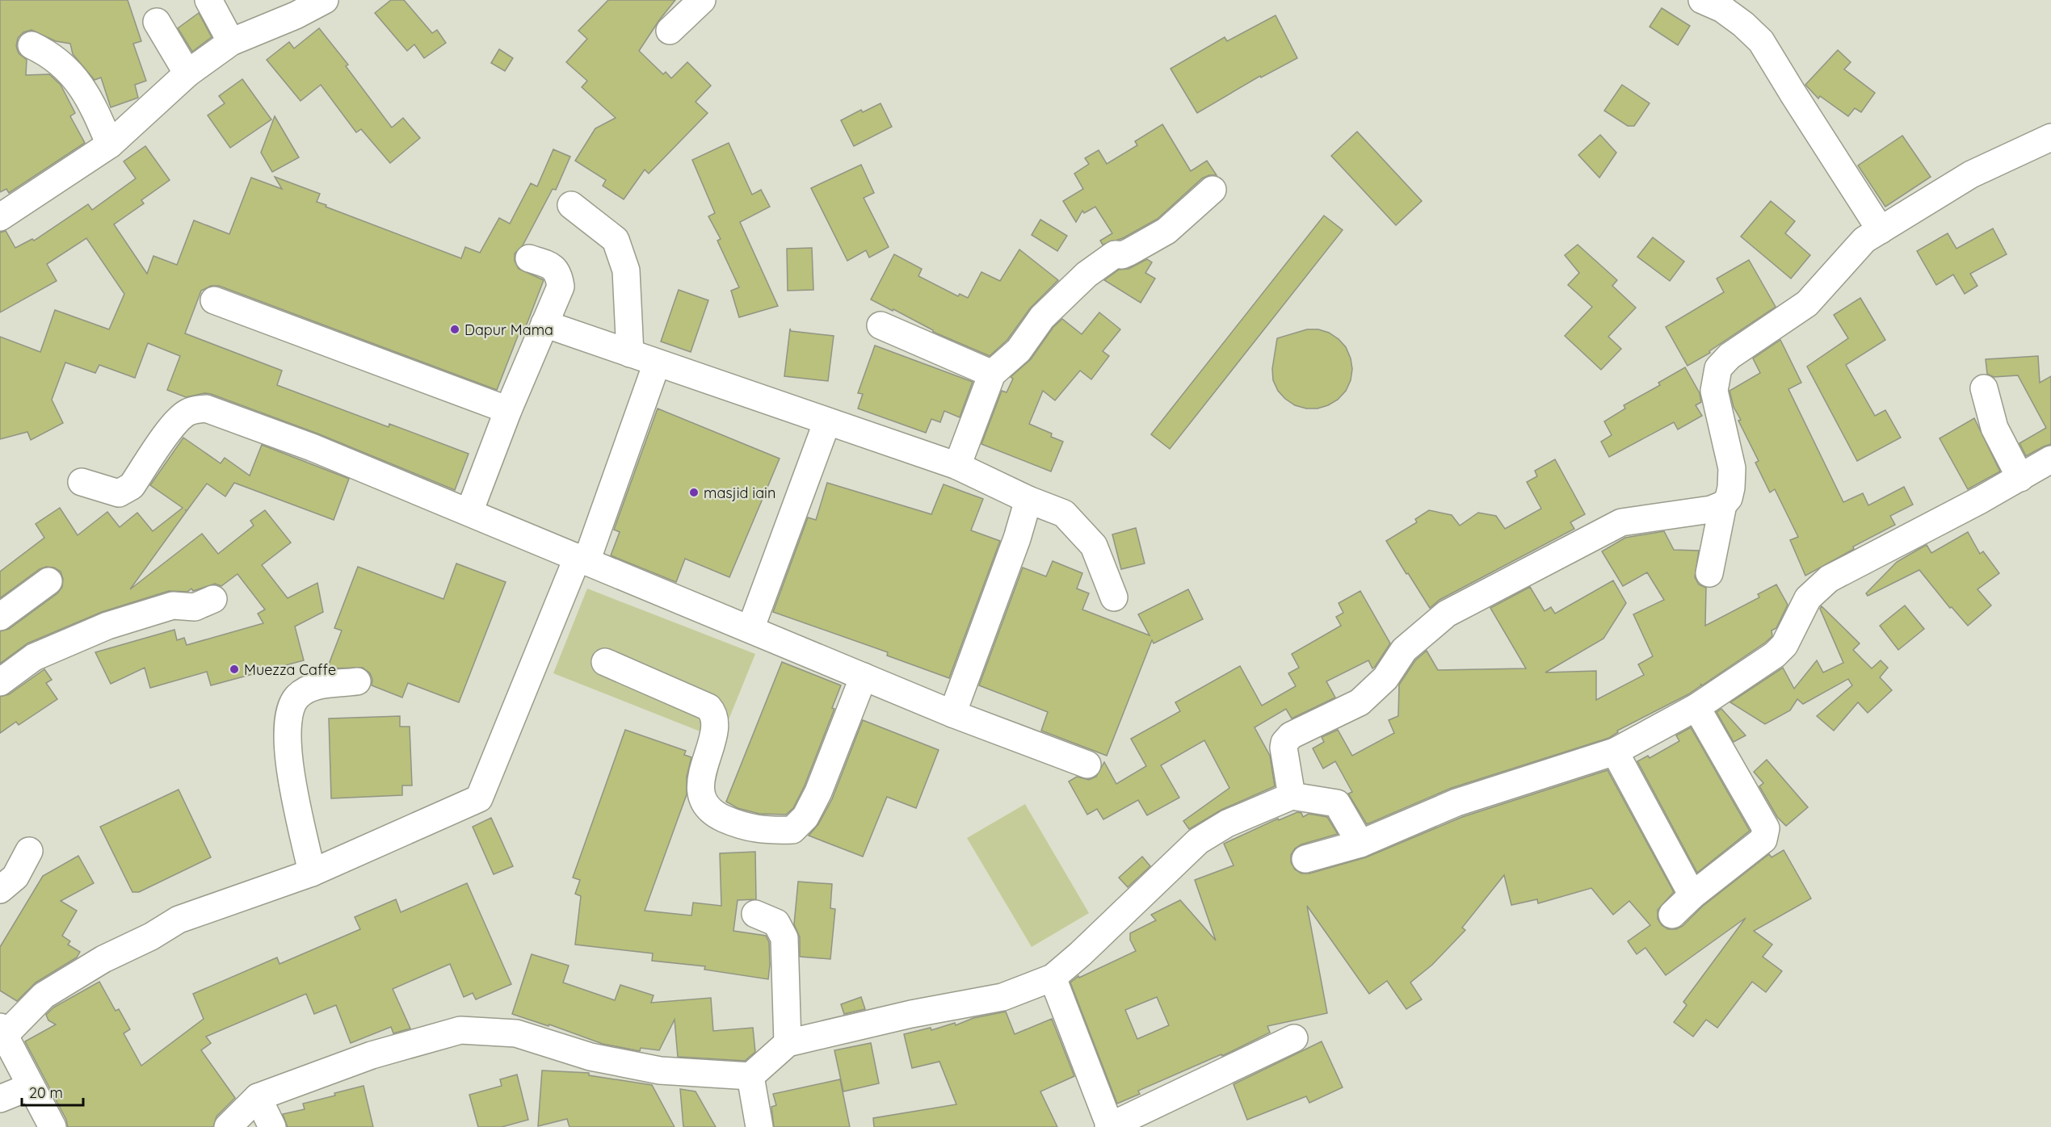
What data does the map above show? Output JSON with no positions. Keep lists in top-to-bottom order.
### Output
{
  "places": ["Dapur Mama", "masjid iain", "Muezza Caffe"],
  "scale_bar": "20 m"
}
